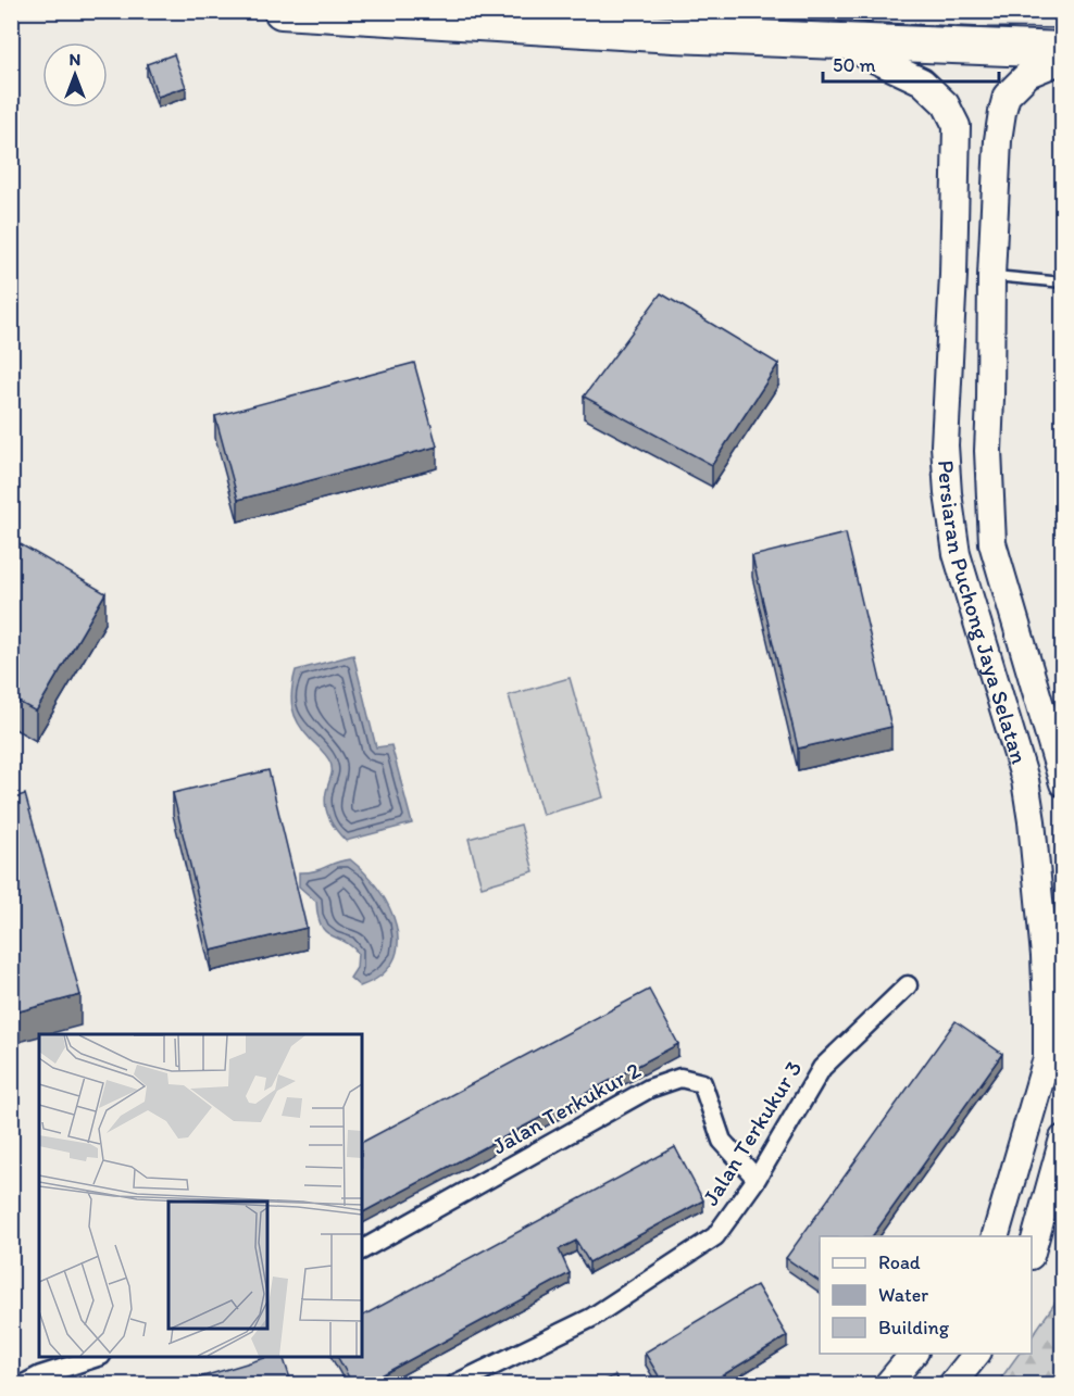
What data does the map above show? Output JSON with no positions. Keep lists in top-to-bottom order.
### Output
{
  "streets": {
    "main road": ["Persiaran Puchong Jaya Selatan"],
    "street": ["Jalan Terkukur 2", "Jalan Terkukur 3"]
  },
  "crossings": [
    ["Jalan Terkukur 2", "Jalan Terkukur 3"]
  ],
  "legend": ["Road", "Water", "Building"],
  "scale_bar": "50 m",
  "north": "top"
}
